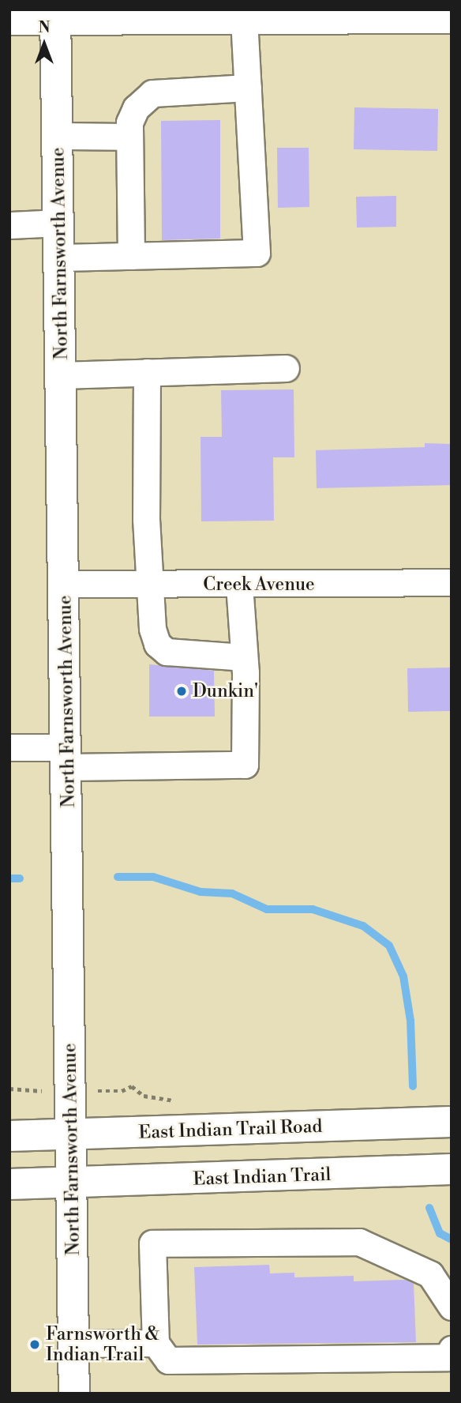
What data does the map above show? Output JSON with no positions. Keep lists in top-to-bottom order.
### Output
{
  "streets": {
    "main road": ["North Farnsworth Avenue", "East Indian Trail Road", "East Indian Trail"],
    "street": ["Creek Avenue"]
  },
  "crossings": [
    ["North Farnsworth Avenue", "Creek Avenue"],
    ["North Farnsworth Avenue", "East Indian Trail Road"],
    ["North Farnsworth Avenue", "East Indian Trail"]
  ],
  "places": ["Dunkin'", "Farnsworth & Indian Trail"],
  "north": "top"
}
